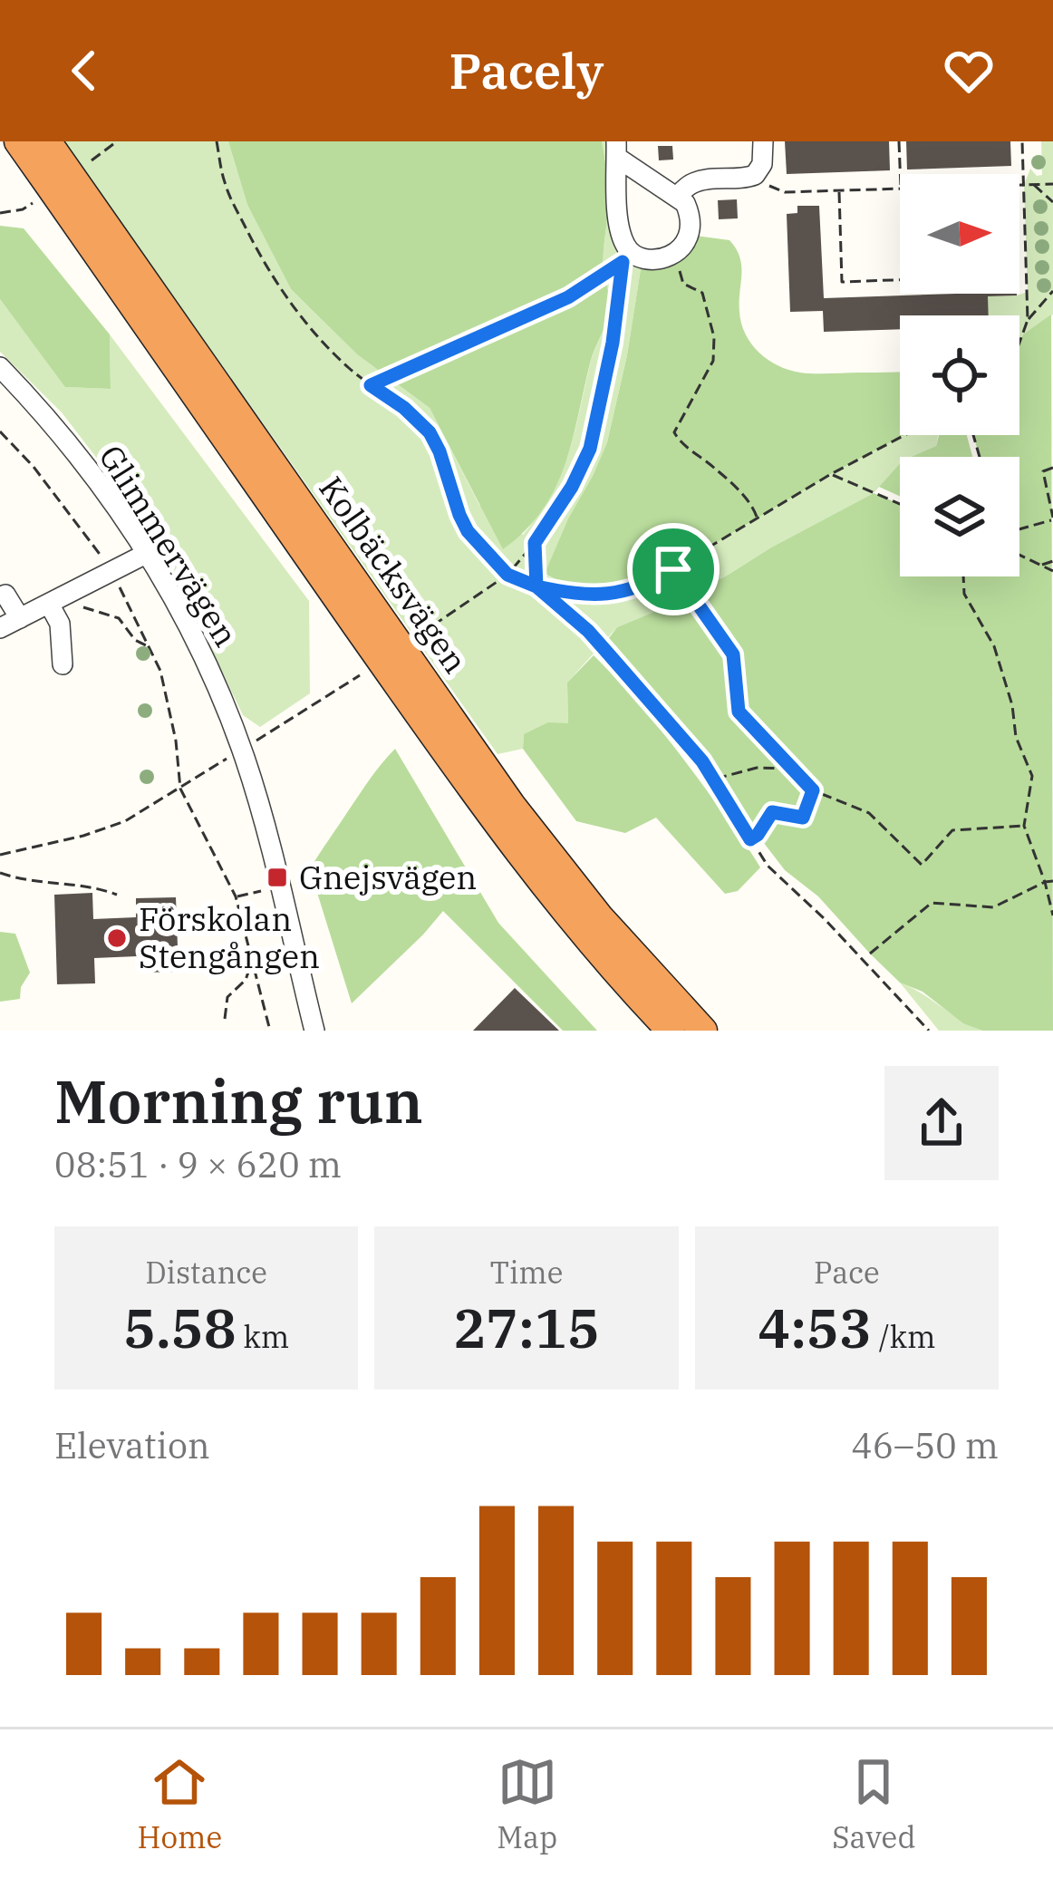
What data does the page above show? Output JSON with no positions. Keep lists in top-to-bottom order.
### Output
{
  "streets": {
    "highway": ["Kolbäcksvägen"],
    "street": ["Glimmervägen"]
  },
  "places": {
    "transit": ["Gnejsvägen"],
    "other": ["Förskolan Stengången"]
  },
  "north": "right",
  "page": {
    "header": "Pacely",
    "heading": ["Morning run", "08:51 · 9 × 620 m"],
    "stats": [
      ["Distance", "5.58 km"],
      ["Time", "27:15"],
      ["Pace", "4:53 /km"]
    ],
    "chart": ["Elevation", "46–50 m"],
    "tabs": ["Home", "Map", "Saved"]
  }
}
